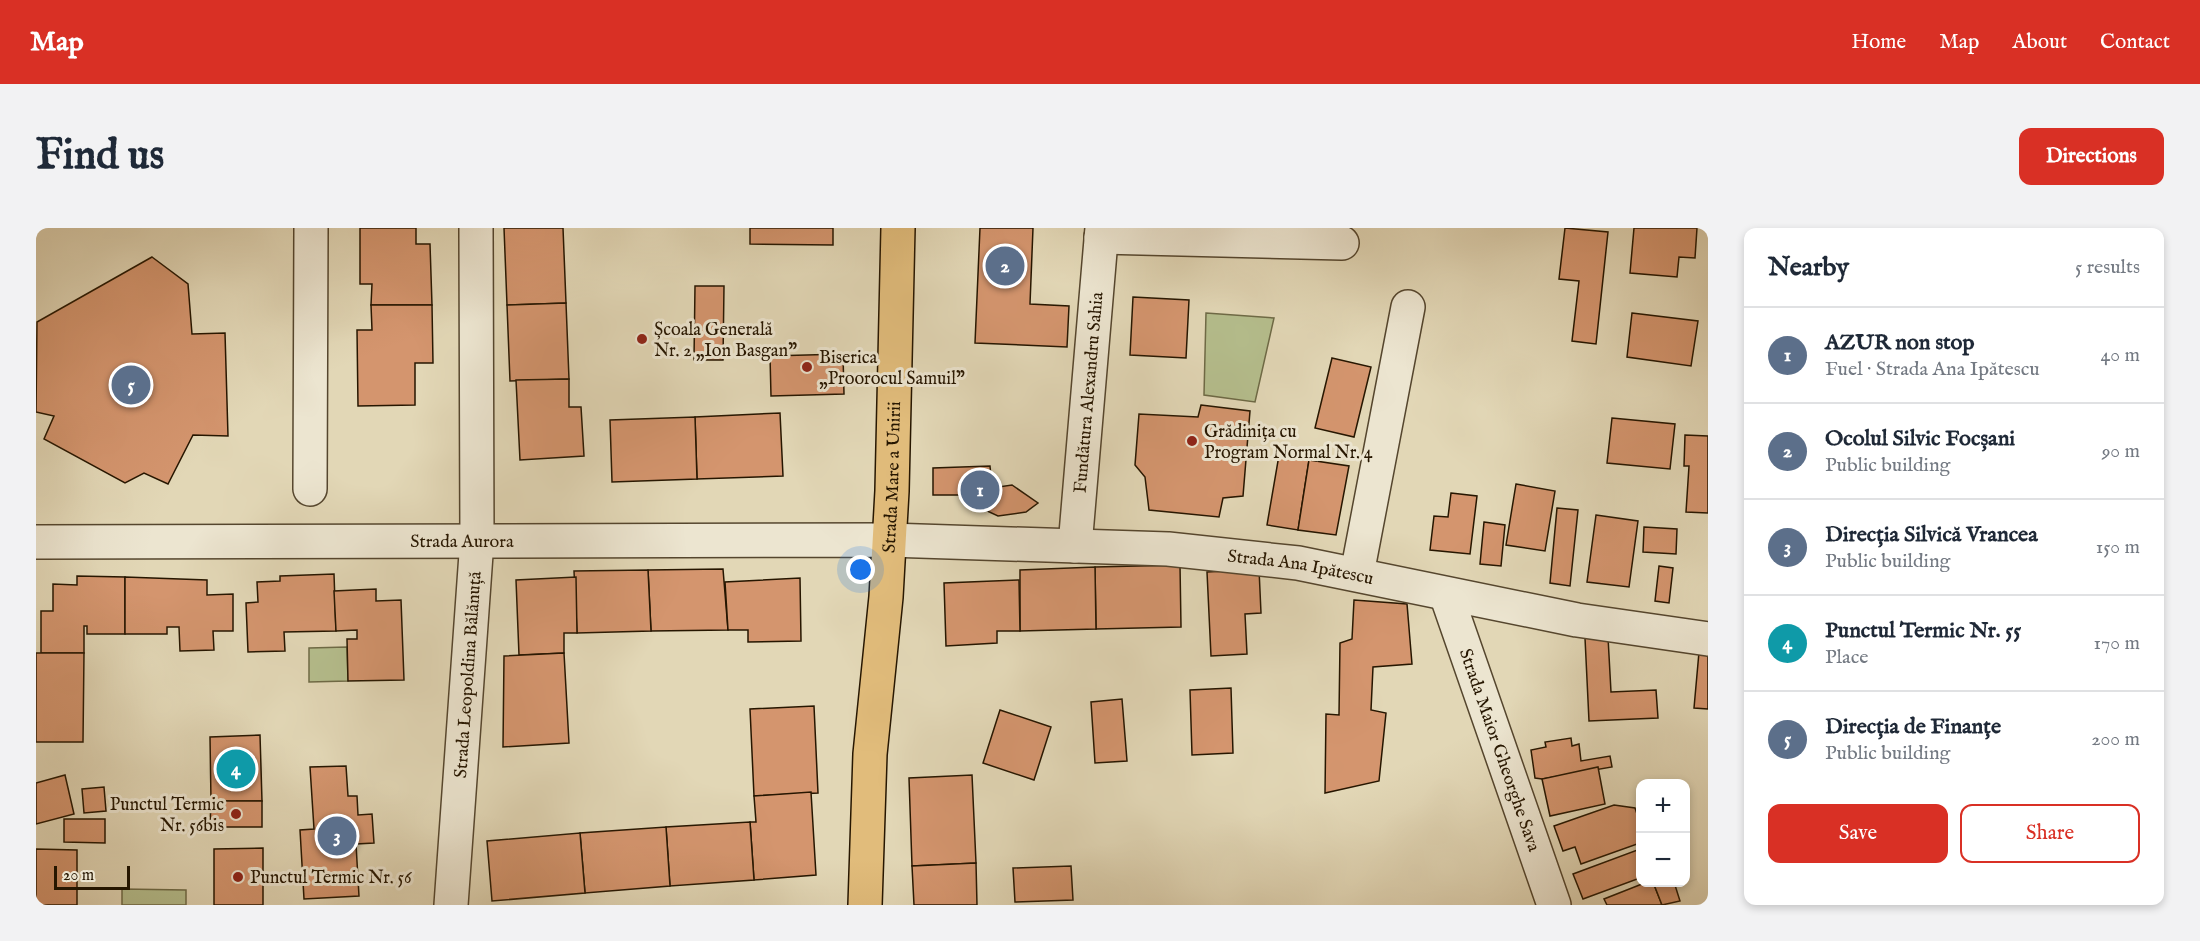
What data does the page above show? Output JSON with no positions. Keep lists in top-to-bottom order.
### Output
{
  "streets": {
    "main road": ["Strada Mare a Unirii"],
    "street": [
      "Fundătura Alexandru Sahia",
      "Strada Aurora",
      "Strada Ana Ipătescu",
      "Strada Leopoldina Bălănuță",
      "Strada Maior Gheorghe Sava"
    ]
  },
  "crossings": [
    ["Fundătura Alexandru Sahia", "Strada Ana Ipătescu"],
    ["Strada Mare a Unirii", "Strada Aurora"],
    ["Strada Mare a Unirii", "Strada Ana Ipătescu"],
    ["Strada Aurora", "Strada Ana Ipătescu"],
    ["Strada Aurora", "Strada Leopoldina Bălănuță"],
    ["Strada Ana Ipătescu", "Strada Maior Gheorghe Sava"]
  ],
  "places": [
    "Școala Generală Nr. 2 „Ion Basgan\"",
    "Biserica „Proorocul Samuil”",
    "Grădinița cu Program Normal Nr. 4",
    "Punctul Termic Nr. 56bis",
    "Punctul Termic Nr. 56"
  ],
  "scale_bar": "20 m",
  "page": {
    "header": "Map",
    "nav": [
      "Home",
      "Map",
      "About",
      "Contact"
    ],
    "buttons": [
      "Directions",
      ["Save", "Share"]
    ],
    "title": "Find us",
    "heading": ["Nearby", "5 results"],
    "pins": [
      "2",
      "5",
      "1",
      "4",
      "3"
    ],
    "list": [
      {
        "mark": "1",
        "name": "AZUR non stop",
        "note": "Fuel · Strada Ana Ipătescu",
        "value": "40 m"
      },
      {
        "mark": "2",
        "name": "Ocolul Silvic Focșani",
        "note": "Public building",
        "value": "90 m"
      },
      {
        "mark": "3",
        "name": "Direcția Silvică Vrancea",
        "note": "Public building",
        "value": "150 m"
      },
      {
        "mark": "4",
        "name": "Punctul Termic Nr. 55",
        "note": "Place",
        "value": "170 m"
      },
      {
        "mark": "5",
        "name": "Direcția de Finanțe",
        "note": "Public building",
        "value": "200 m"
      }
    ],
    "map_buttons": ["+", "−"],
    "scale": "20 m"
  }
}
